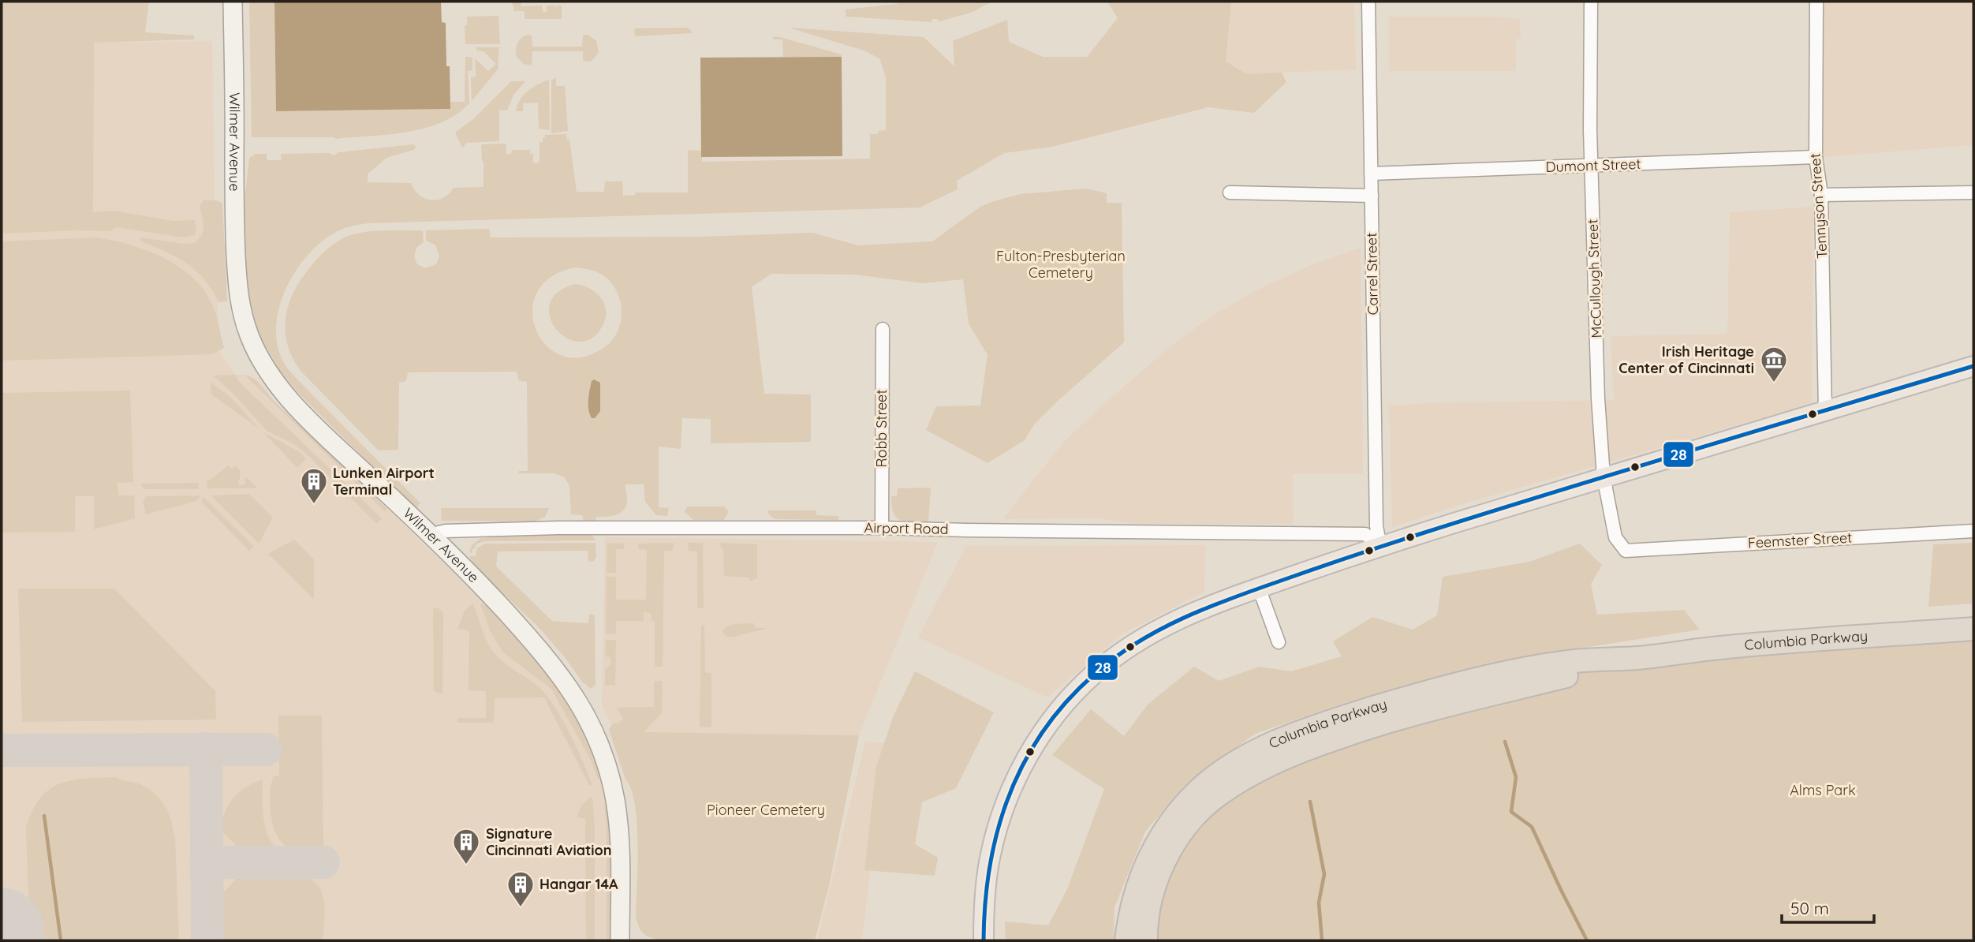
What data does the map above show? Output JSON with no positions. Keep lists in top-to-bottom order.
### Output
{
  "streets": {
    "highway": ["Columbia Parkway"],
    "street": [
      "Wilmer Avenue",
      "Dumont Street",
      "Tennyson Street",
      "Carrel Street",
      "McCullough Street",
      "Robb Street",
      "Airport Road",
      "Feemster Street"
    ]
  },
  "crossings": [
    ["Wilmer Avenue", "Airport Road"],
    ["Dumont Street", "Tennyson Street"],
    ["Dumont Street", "Carrel Street"],
    ["Dumont Street", "McCullough Street"],
    ["Carrel Street", "Airport Road"],
    ["McCullough Street", "Feemster Street"],
    ["Robb Street", "Airport Road"]
  ],
  "parks": ["Fulton-Presbyterian Cemetery", "Alms Park", "Pioneer Cemetery"],
  "places": {
    "museum": ["Irish Heritage Center of Cincinnati"],
    "building": ["Lunken Airport Terminal", "Signature Cincinnati Aviation", "Hangar 14A"]
  },
  "lines": ["transit line 28"],
  "scale_bar": "50 m"
}
